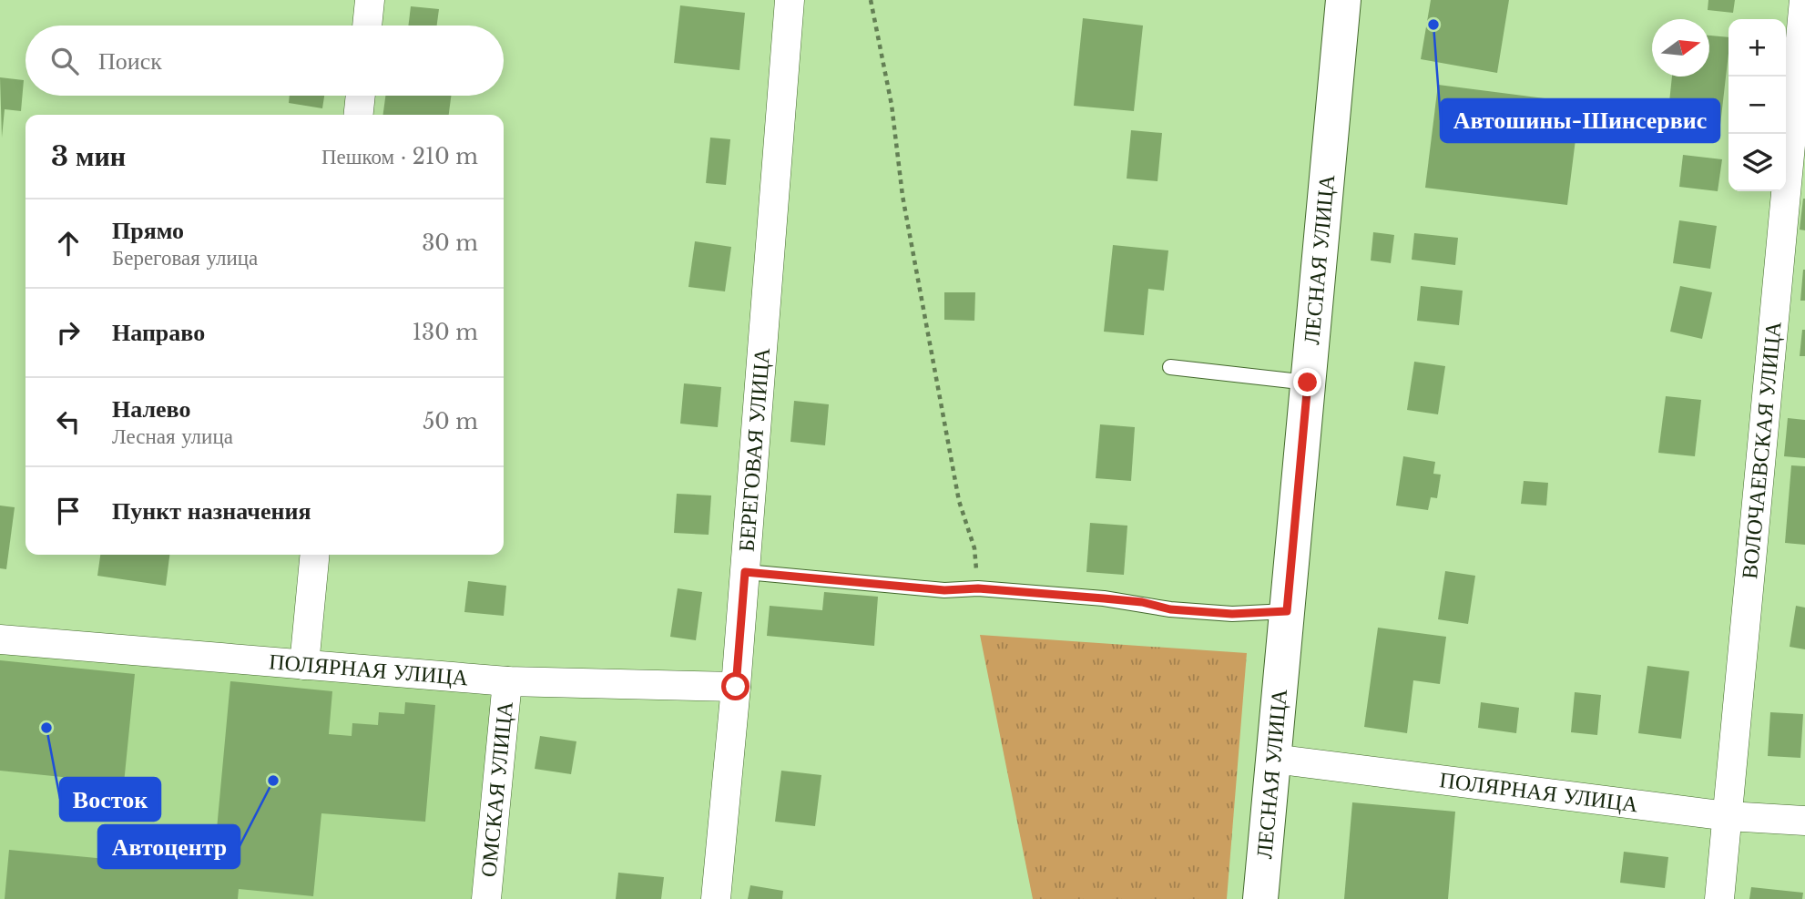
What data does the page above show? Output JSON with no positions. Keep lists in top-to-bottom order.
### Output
{
  "streets": {
    "street": [
      "ЛЕСНАЯ УЛИЦА",
      "БЕРЕГОВАЯ УЛИЦА",
      "ВОЛОЧАЕВСКАЯ УЛИЦА",
      "ПОЛЯРНАЯ УЛИЦА",
      "ОМСКАЯ УЛИЦА"
    ]
  },
  "crossings": [
    ["ЛЕСНАЯ УЛИЦА", "ПОЛЯРНАЯ УЛИЦА"],
    ["БЕРЕГОВАЯ УЛИЦА", "ПОЛЯРНАЯ УЛИЦА"],
    ["ВОЛОЧАЕВСКАЯ УЛИЦА", "ПОЛЯРНАЯ УЛИЦА"],
    ["ПОЛЯРНАЯ УЛИЦА", "ОМСКАЯ УЛИЦА"]
  ],
  "places": ["Автошины-Шинсервис", "Восток", "Автоцентр"],
  "north": "right",
  "page": {
    "map_buttons": ["+", "−"],
    "search": "Поиск",
    "heading": ["3 мин", "Пешком · 210 m"],
    "list": [
      ["Прямо", "Береговая улица", "30 m"],
      ["Направо", "130 m"],
      ["Налево", "Лесная улица", "50 m"],
      "Пункт назначения"
    ]
  }
}
